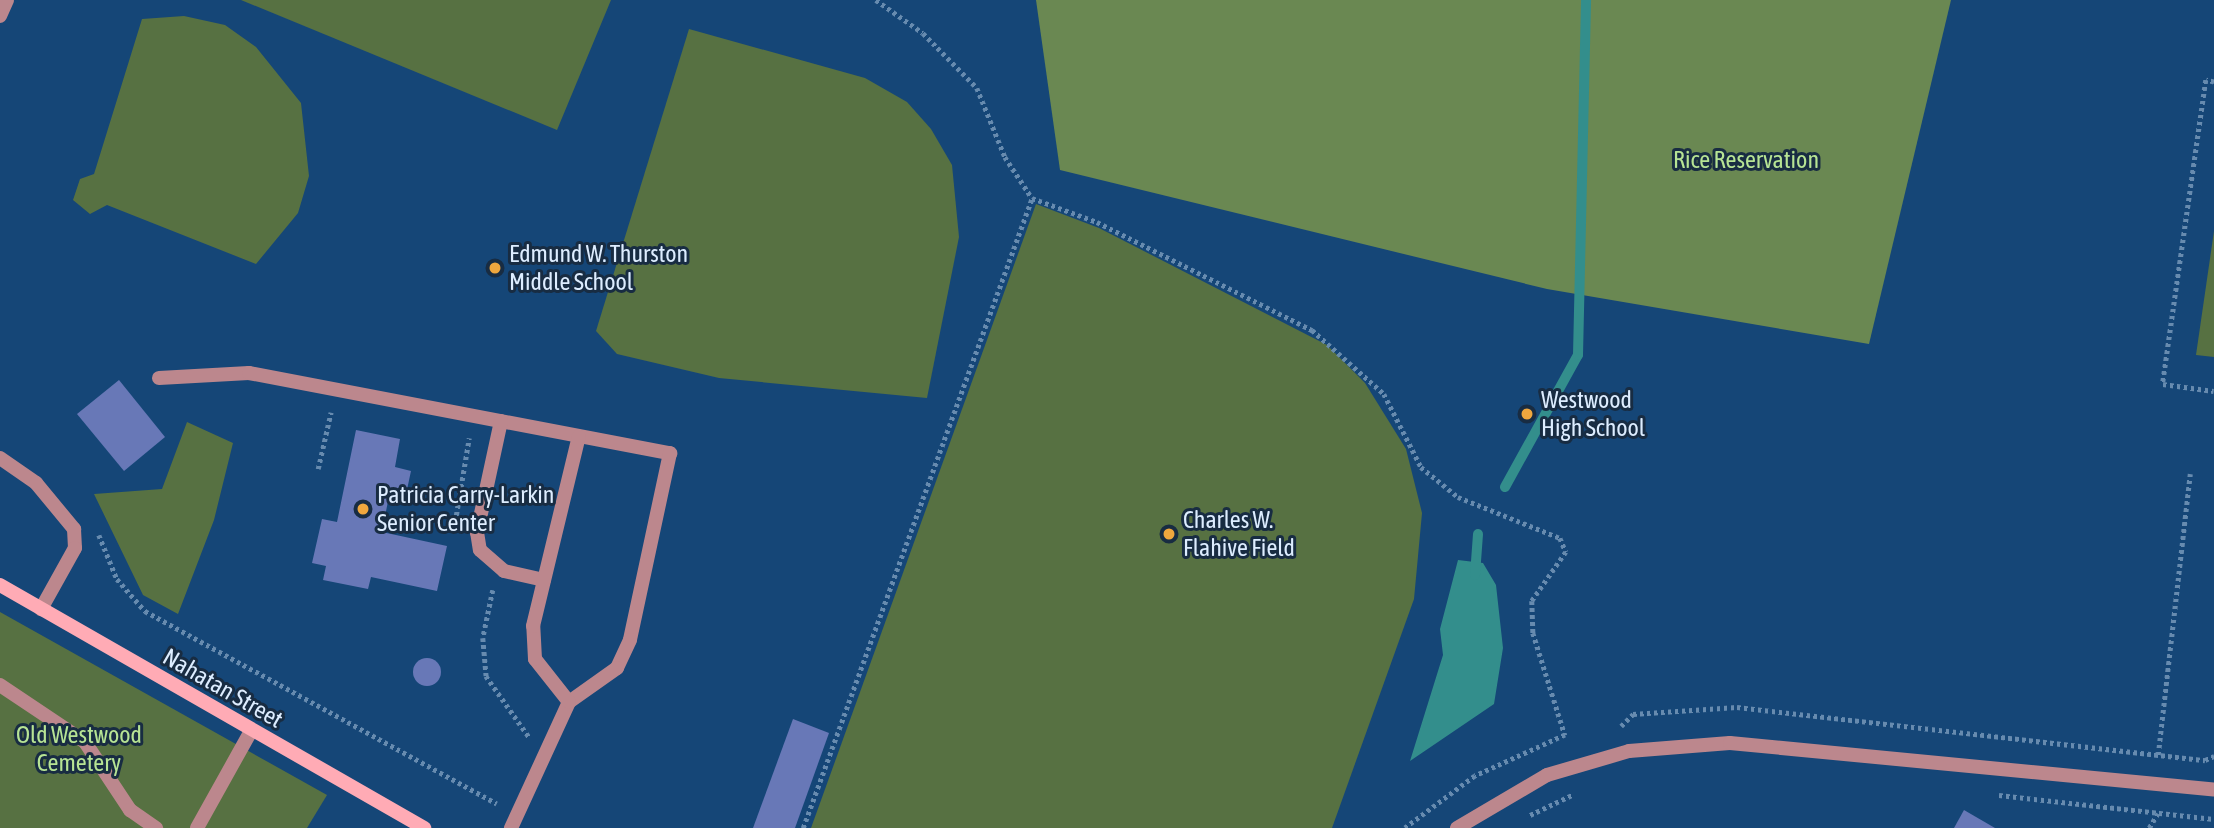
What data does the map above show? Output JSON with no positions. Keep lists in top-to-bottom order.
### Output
{
  "streets": {
    "main road": ["Nahatan Street"]
  },
  "parks": ["Rice Reservation", "Old Westwood Cemetery"],
  "places": [
    "Edmund W. Thurston Middle School",
    "Westwood High School",
    "Patricia Carry-Larkin Senior Center",
    "Charles W. Flahive Field"
  ]
}
